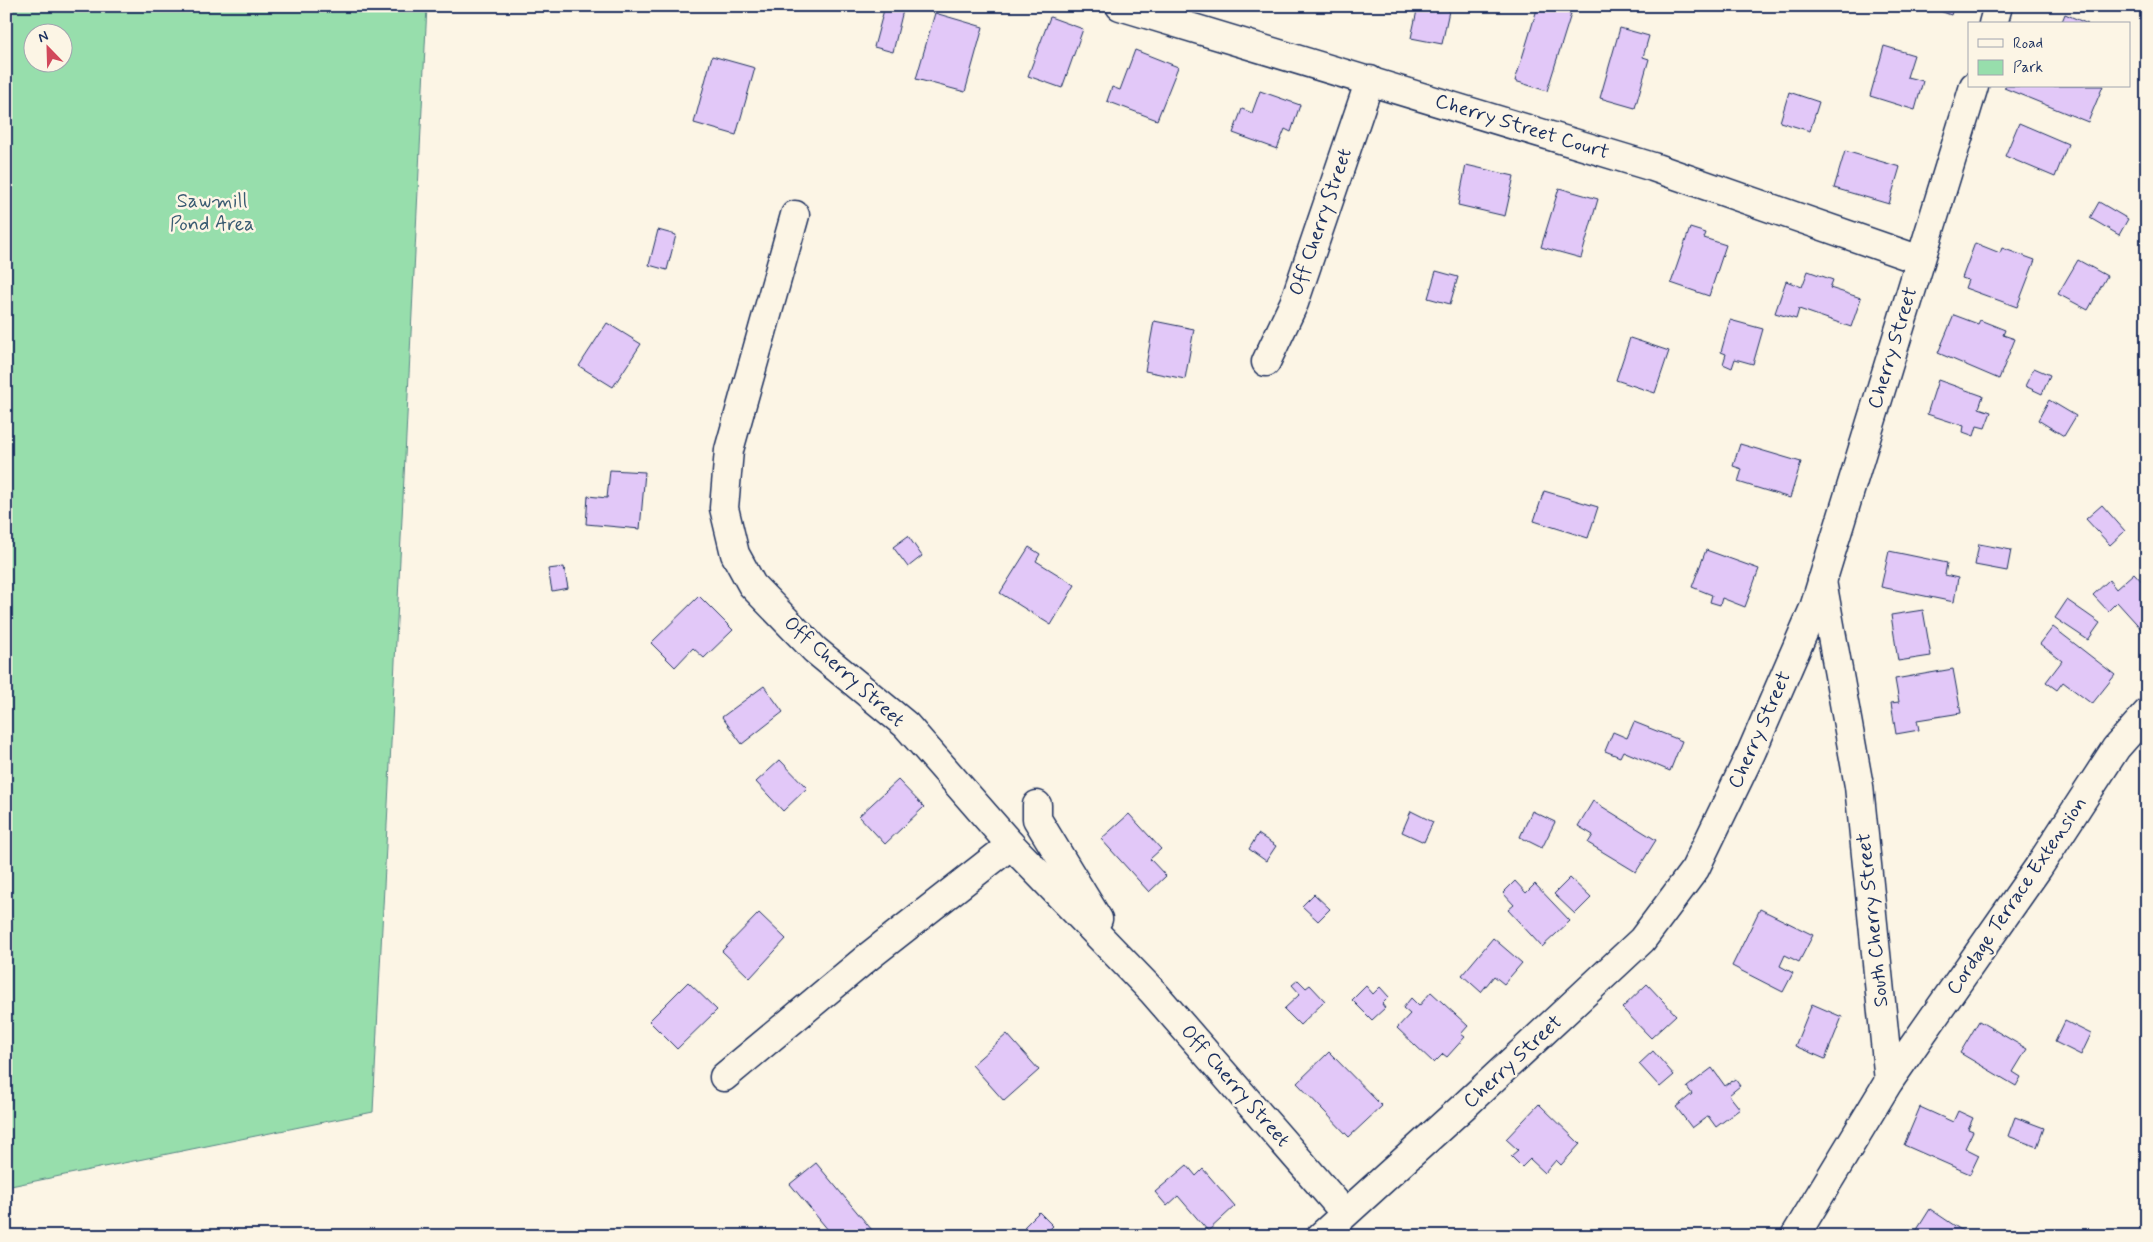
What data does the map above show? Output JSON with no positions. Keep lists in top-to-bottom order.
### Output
{
  "streets": {
    "street": [
      "Cherry Street Court",
      "Off Cherry Street",
      "Cherry Street",
      "Cordage Terrace Extension",
      "South Cherry Street"
    ]
  },
  "crossings": [
    ["Cherry Street Court", "Off Cherry Street"],
    ["Cherry Street Court", "Cherry Street"],
    ["Off Cherry Street", "Cherry Street"],
    ["Cherry Street", "South Cherry Street"],
    ["Cordage Terrace Extension", "South Cherry Street"]
  ],
  "parks": ["Sawmill Pond Area"],
  "legend": ["Road", "Park"],
  "north": "top left"
}
